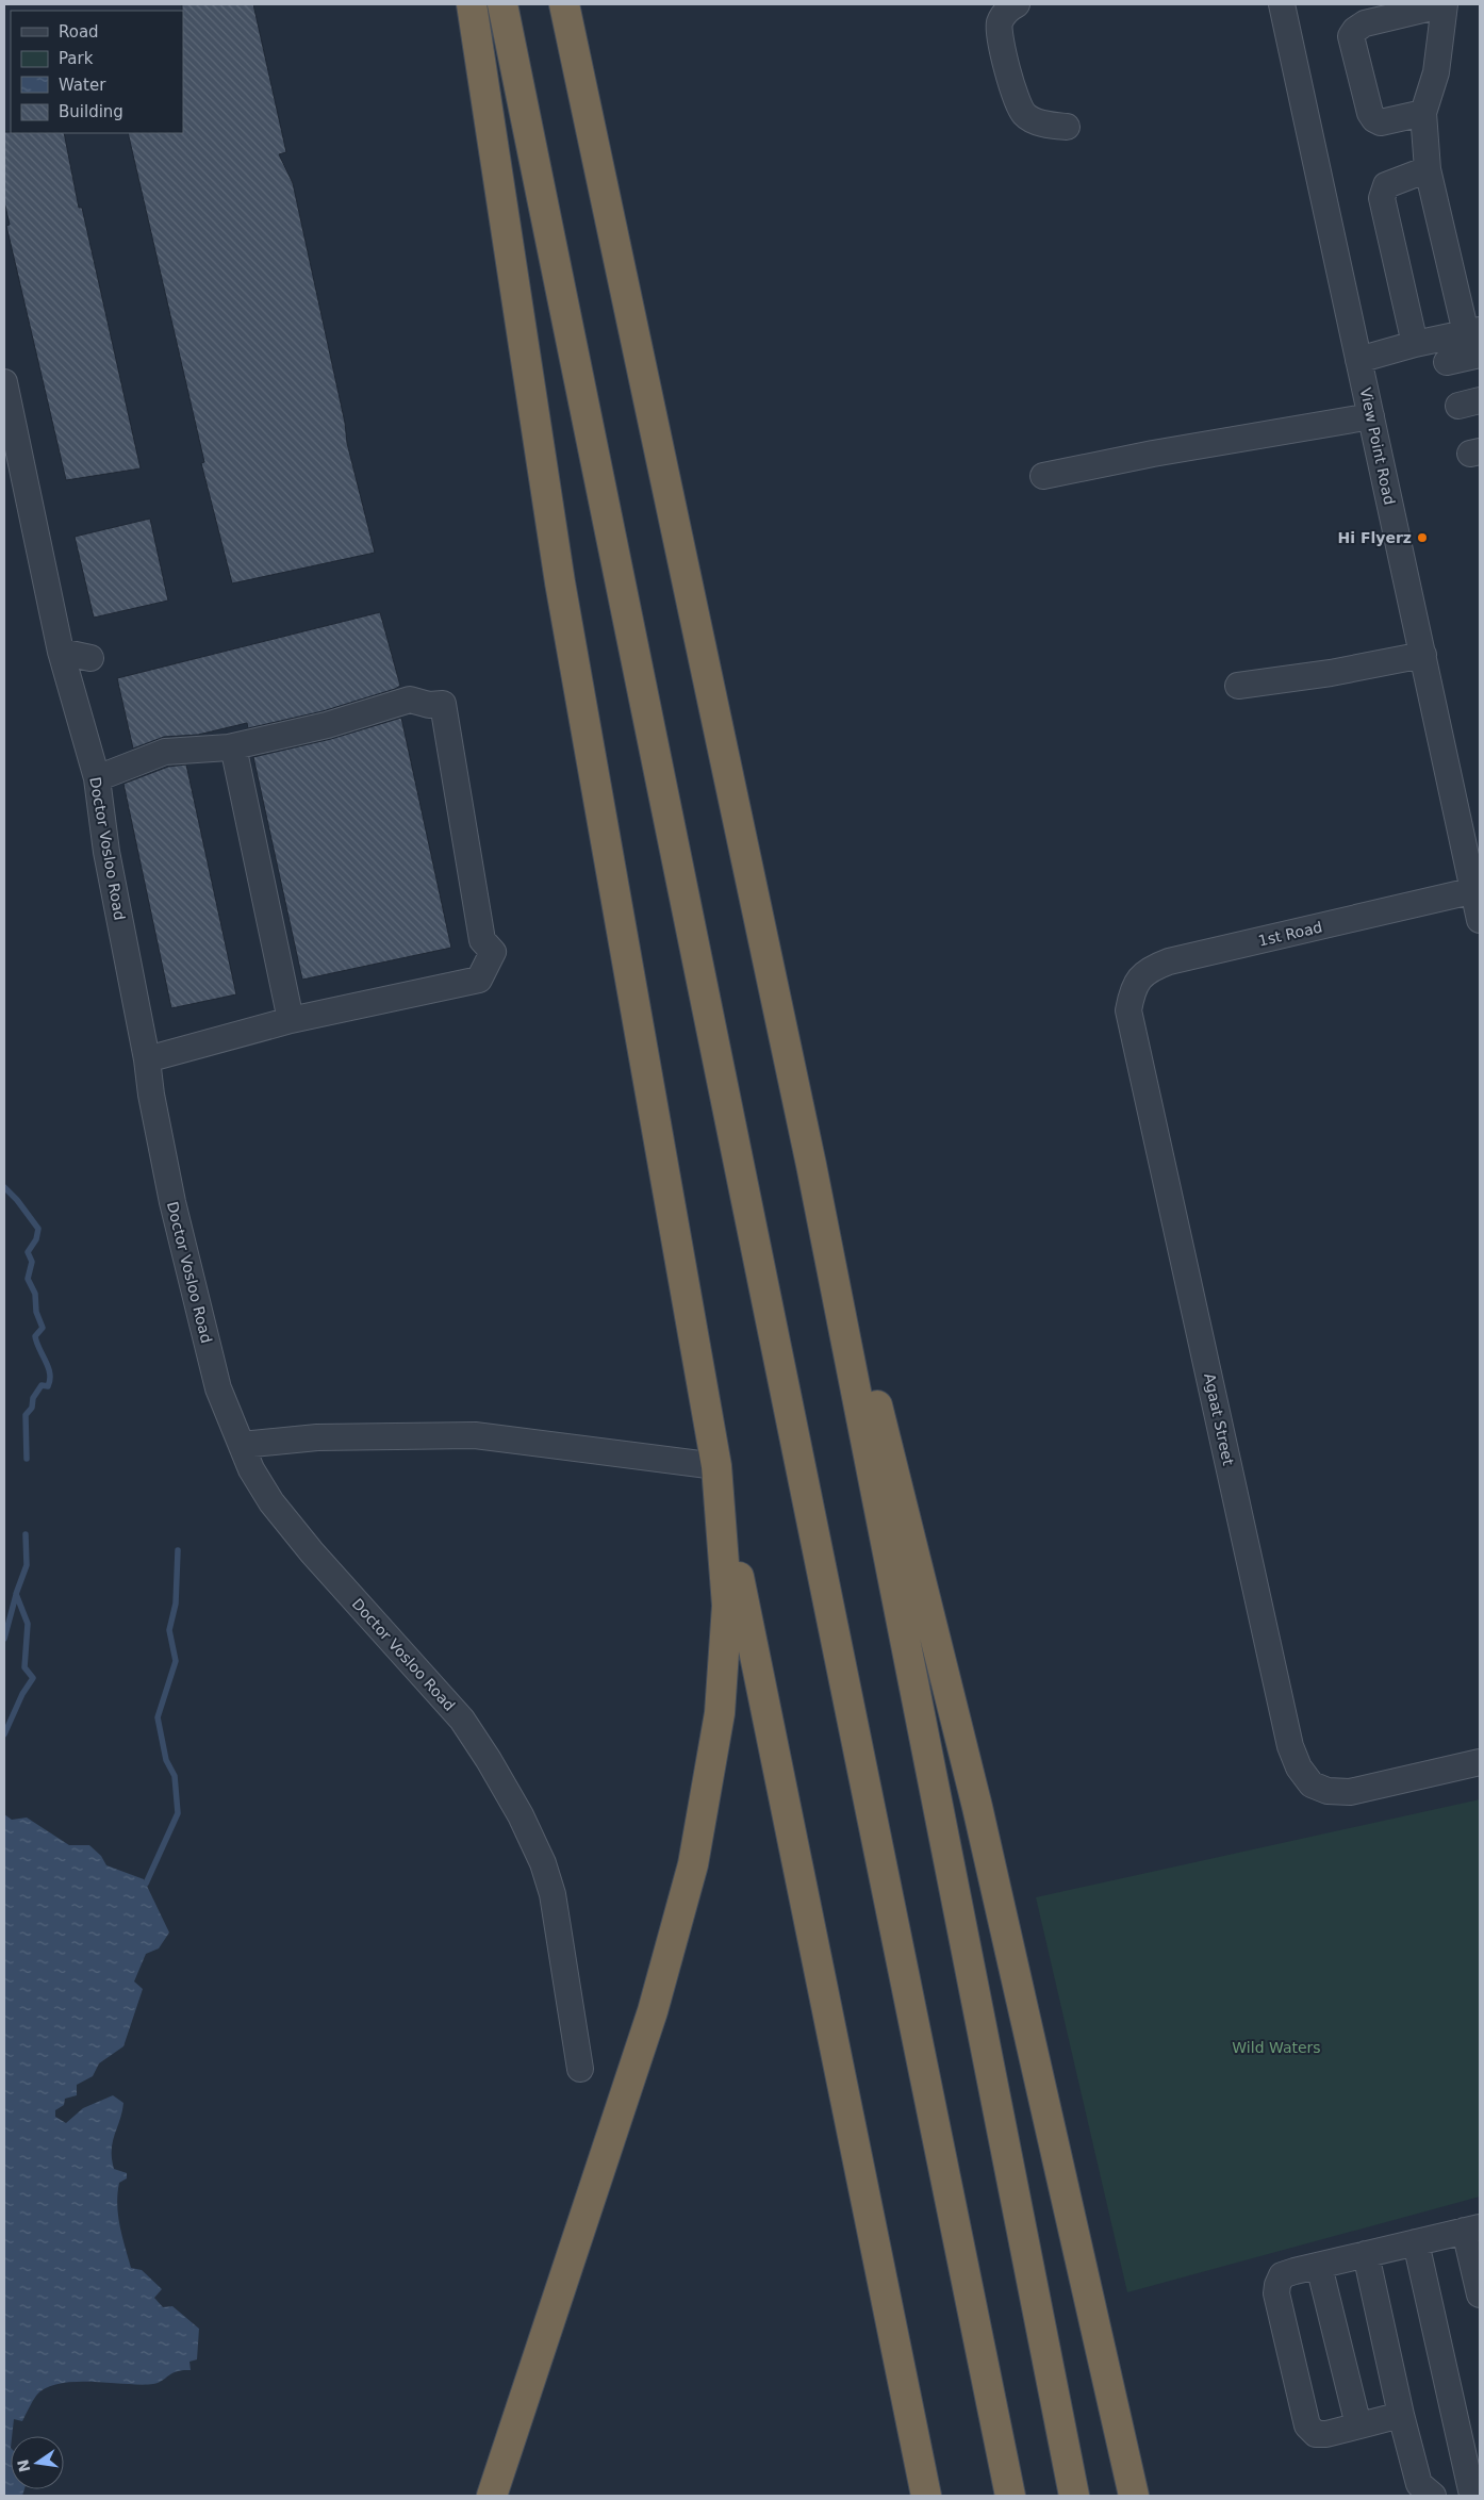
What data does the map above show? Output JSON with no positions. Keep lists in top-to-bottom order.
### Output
{
  "streets": {
    "street": [
      "View Point Road",
      "Doctor Vosloo Road",
      "1st Road",
      "Agaat Street"
    ]
  },
  "crossings": [
    ["View Point Road", "1st Road"],
    ["1st Road", "Agaat Street"]
  ],
  "parks": ["Wild Waters"],
  "places": ["Hi Flyerz"],
  "legend": [
    "Road",
    "Park",
    "Water",
    "Building"
  ],
  "north": "left"
}
